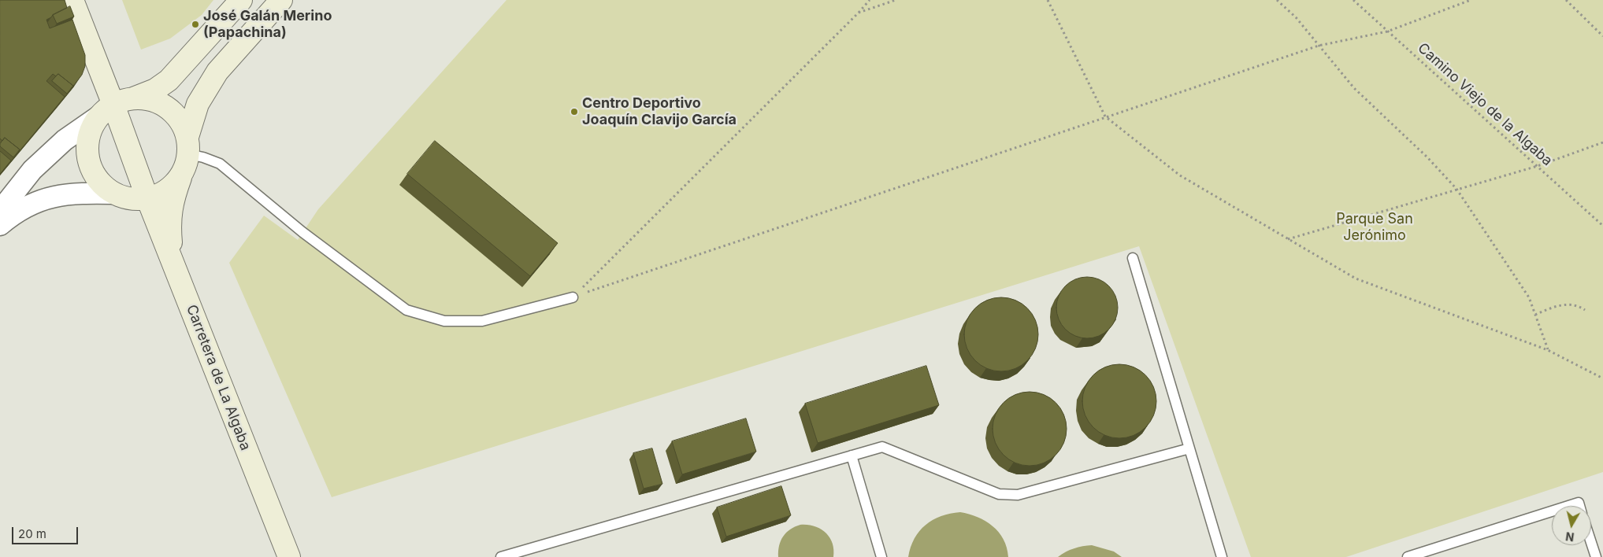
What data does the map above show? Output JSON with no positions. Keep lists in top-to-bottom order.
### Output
{
  "streets": {
    "main road": ["Carretera de La Algaba"],
    "path": ["Camino Viejo de la Algaba"]
  },
  "parks": ["Parque San Jerónimo"],
  "places": ["José Galán Merino (Papachina)", "Centro Deportivo Joaquín Clavijo García"],
  "scale_bar": "20 m",
  "north": "bottom"
}
